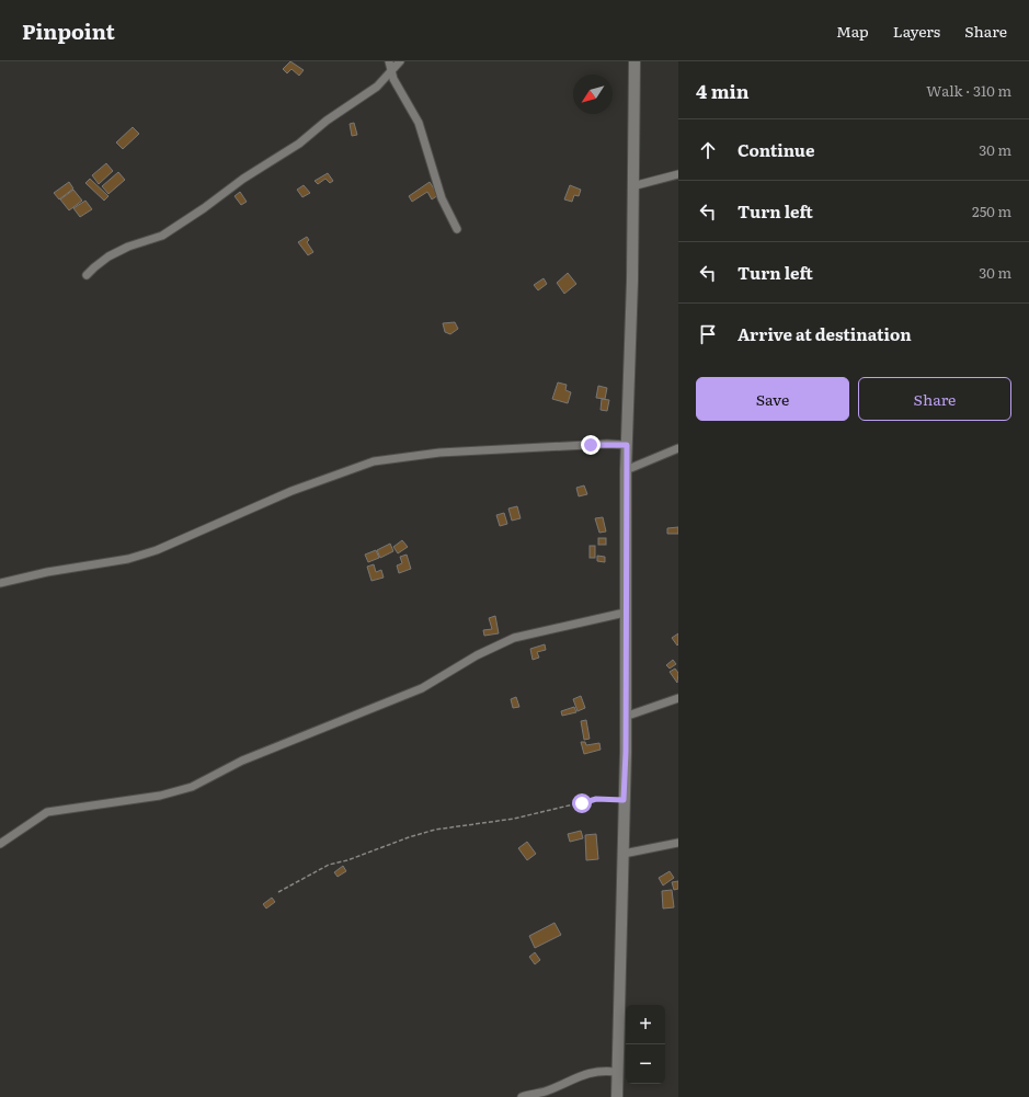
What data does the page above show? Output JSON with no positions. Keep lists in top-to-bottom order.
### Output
{
  "north": "bottom left",
  "page": {
    "header": "Pinpoint",
    "nav": ["Map", "Layers", "Share"],
    "heading": ["4 min", "Walk · 310 m"],
    "list": [
      ["Continue", "30 m"],
      ["Turn left", "250 m"],
      ["Turn left", "30 m"],
      "Arrive at destination"
    ],
    "buttons": ["Save", "Share"],
    "map_buttons": ["+", "−"]
  }
}
